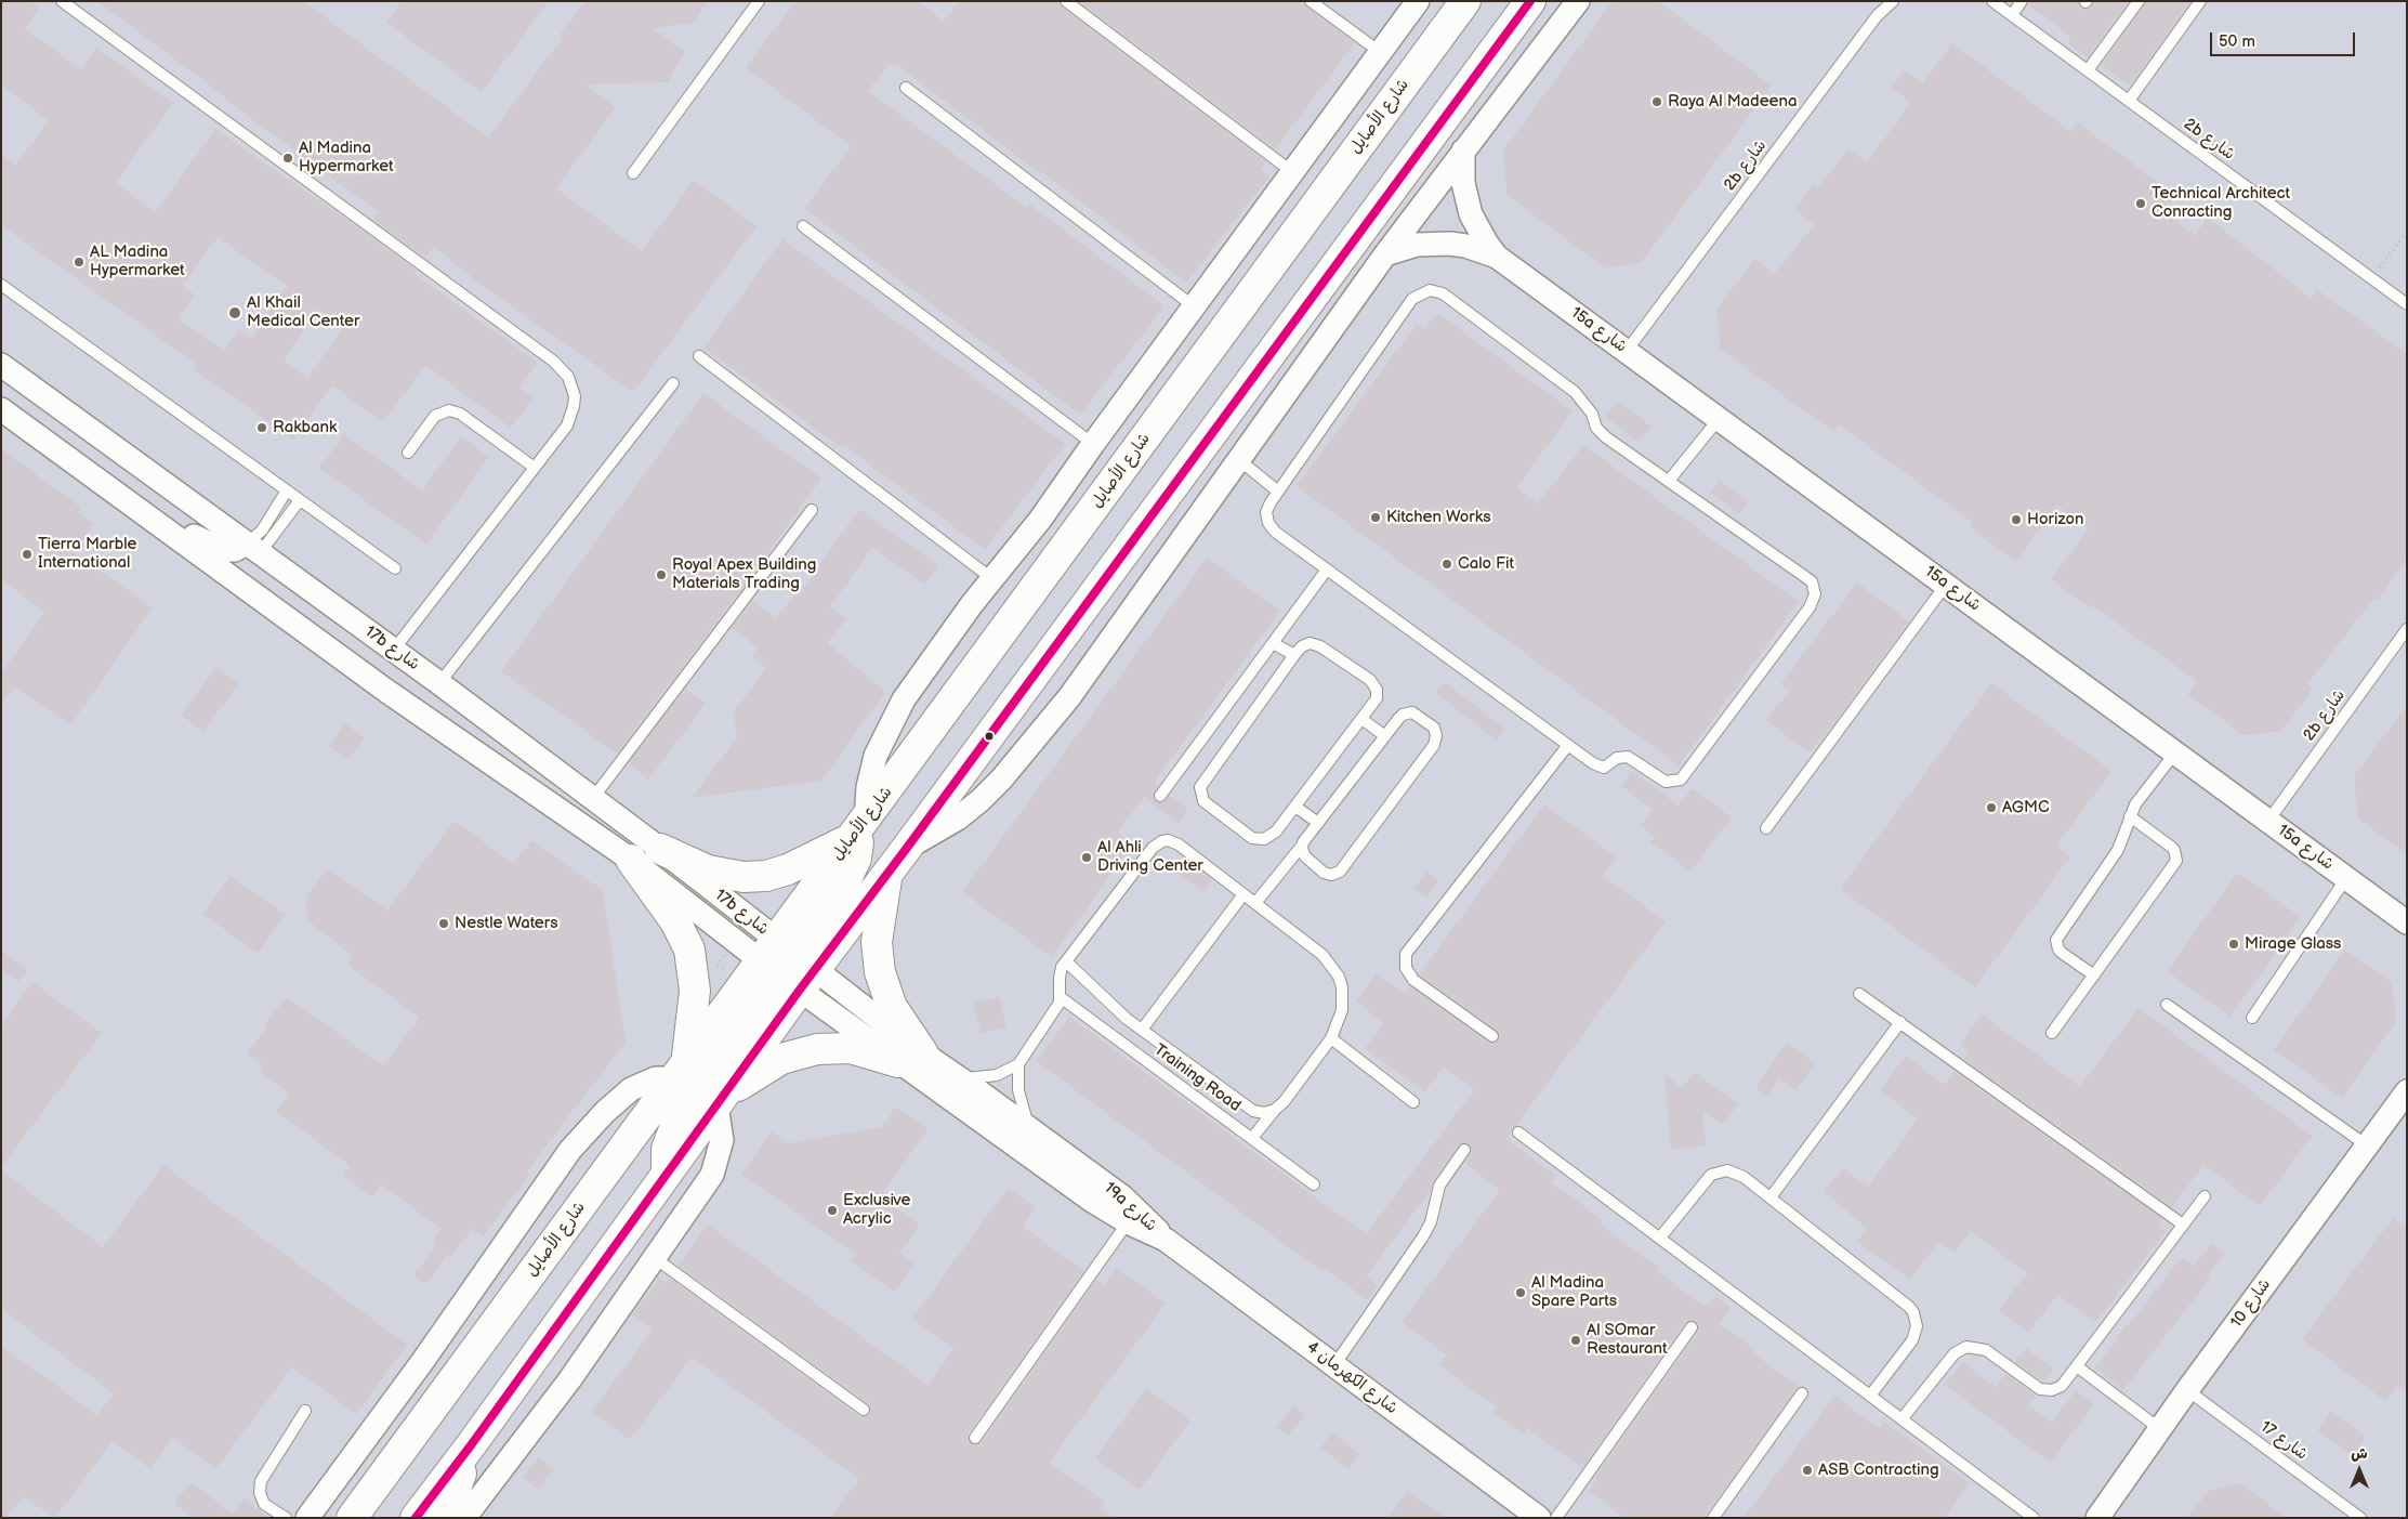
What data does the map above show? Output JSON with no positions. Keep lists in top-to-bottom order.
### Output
{
  "streets": {
    "main road": ["شارع الأصايل"],
    "street": [
      "15a شارع",
      "17b شارع",
      "19a شارع",
      "شارع 10",
      "شارع الكهرمان 4"
    ],
    "lane": ["2b شارع", "Training Road", "شارع 17"]
  },
  "crossings": [
    ["شارع الأصايل", "17b شارع"],
    ["شارع الأصايل", "19a شارع"],
    ["2b شارع", "15a شارع"],
    ["17b شارع", "19a شارع"],
    ["19a شارع", "شارع الكهرمان 4"],
    ["شارع 10", "شارع 17"]
  ],
  "places": [
    "Raya Al Madeena",
    "Al Madina Hypermarket",
    "Technical Architect Conracting",
    "AL Madina Hypermarket",
    "Al Khail Medical Center",
    "Rakbank",
    "Kitchen Works",
    "Horizon",
    "Tierra Marble International",
    "Calo Fit",
    "Royal Apex Building Materials Trading",
    "AGMC",
    "Al Ahli Driving Center",
    "Nestle Waters",
    "Mirage Glass",
    "Exclusive Acrylic",
    "Al Madina Spare Parts",
    "Al SOmar Restaurant",
    "ASB Contracting"
  ],
  "scale_bar": "50 m",
  "north": "top"
}
